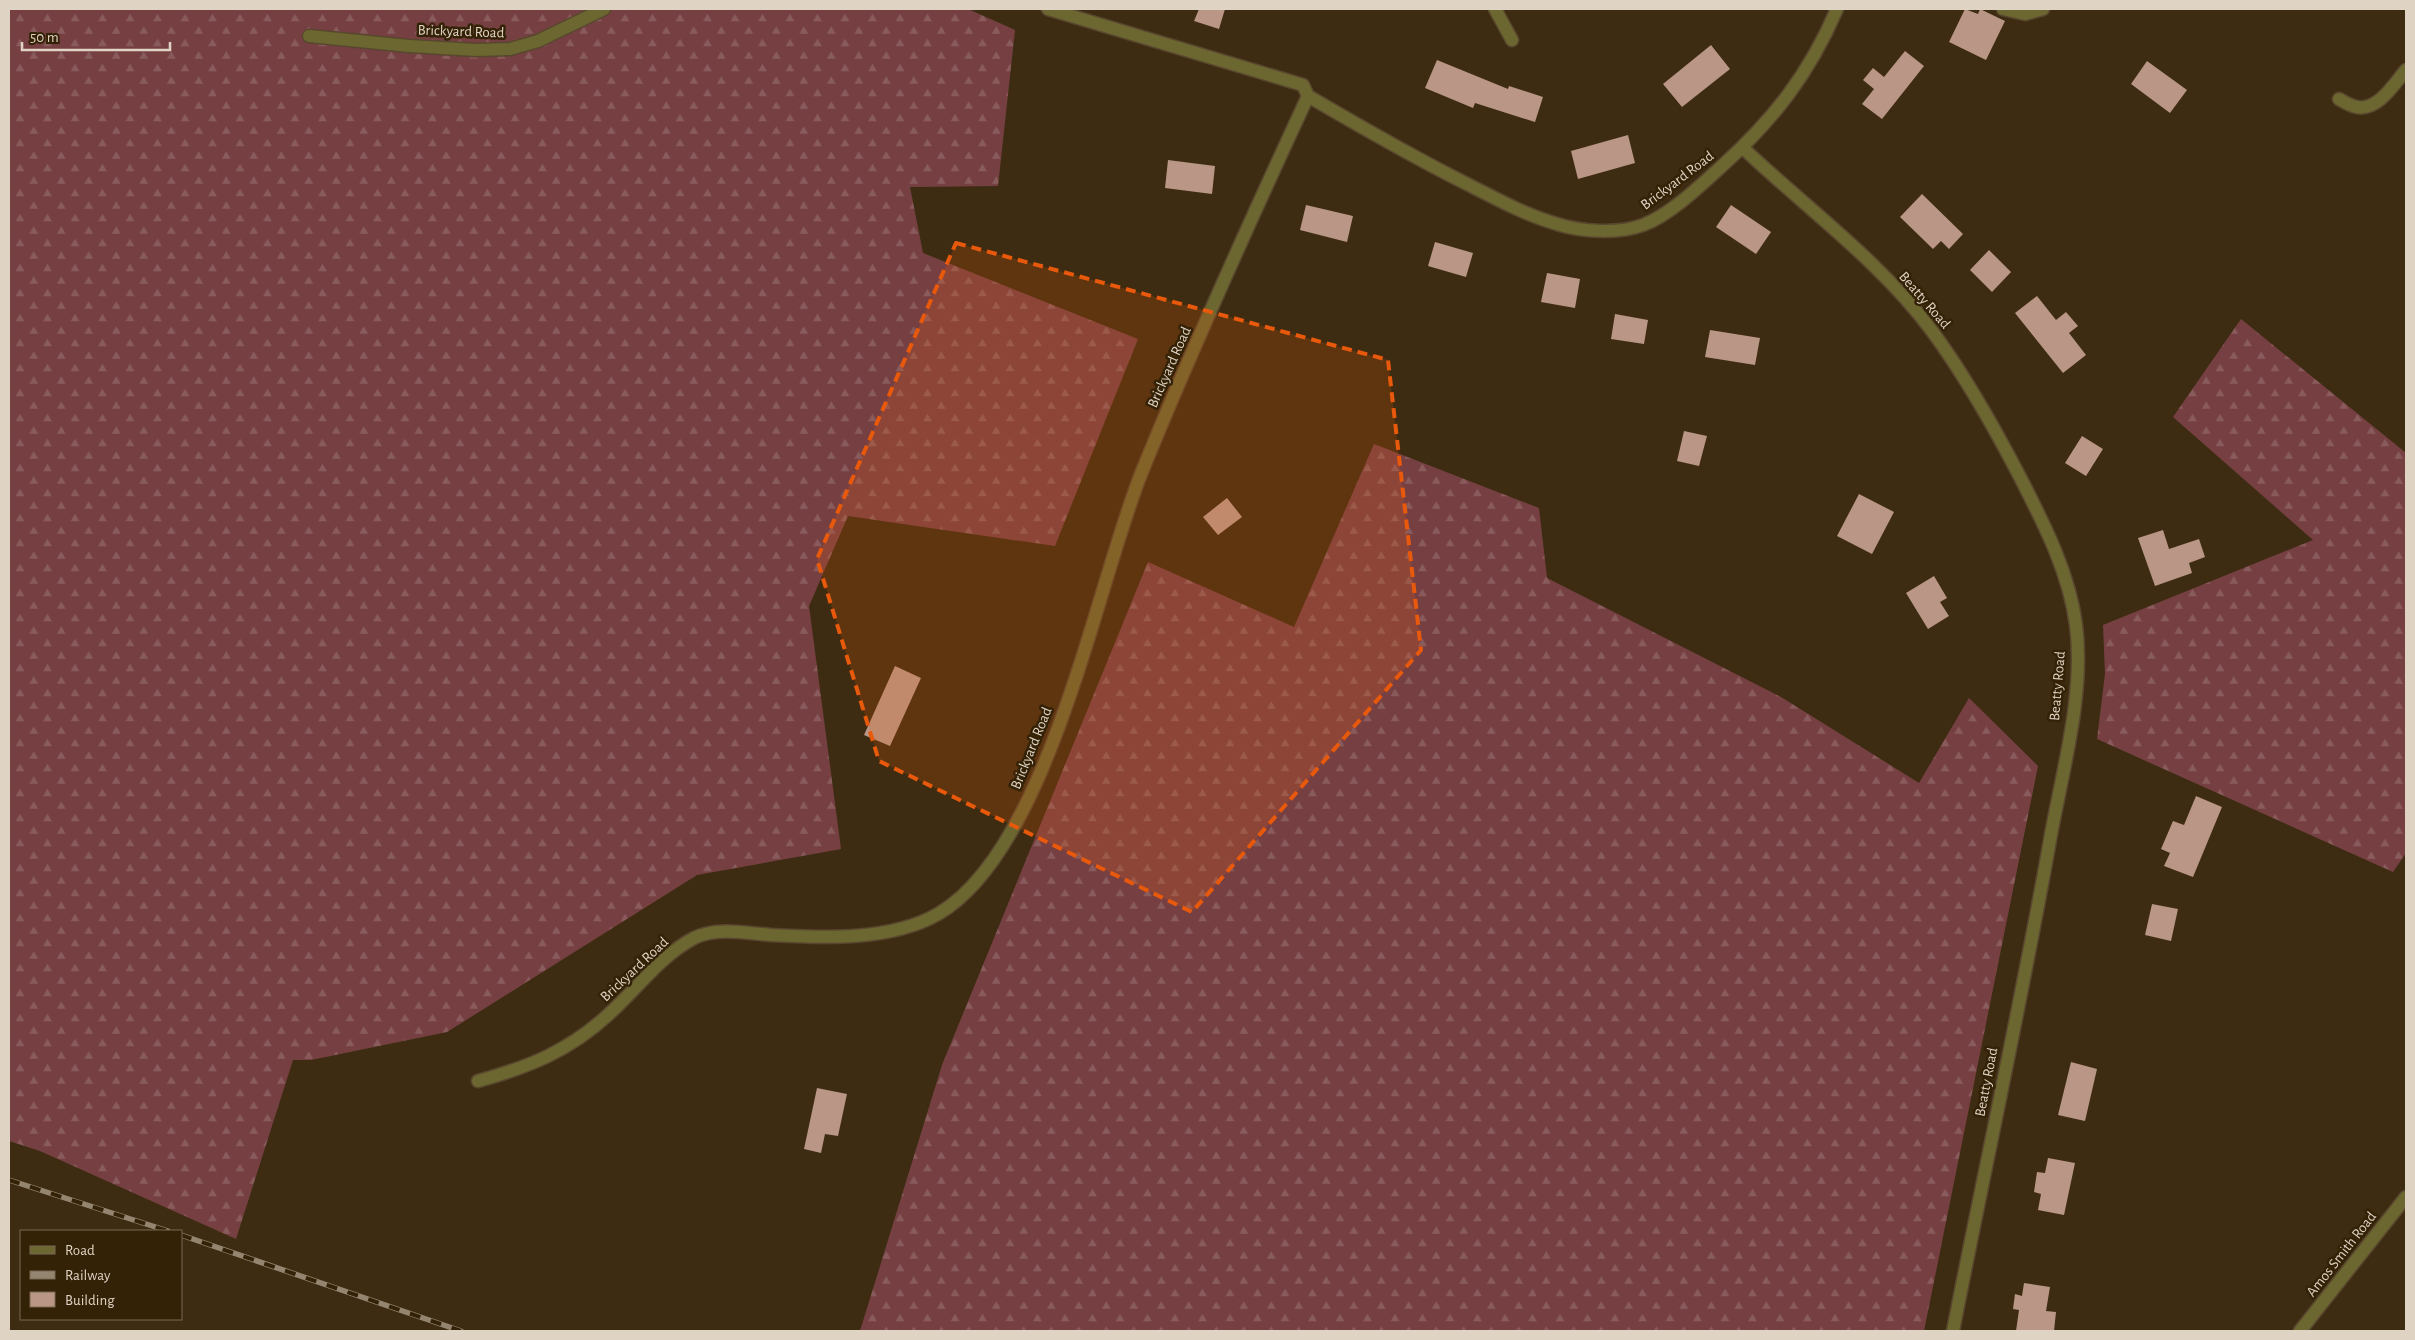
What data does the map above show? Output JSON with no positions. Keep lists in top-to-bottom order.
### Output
{
  "streets": {
    "street": ["Brickyard Road", "Beatty Road", "Amos Smith Road"]
  },
  "crossings": [
    ["Brickyard Road", "Beatty Road"]
  ],
  "legend": ["Road", "Railway", "Building"],
  "scale_bar": "50 m"
}
